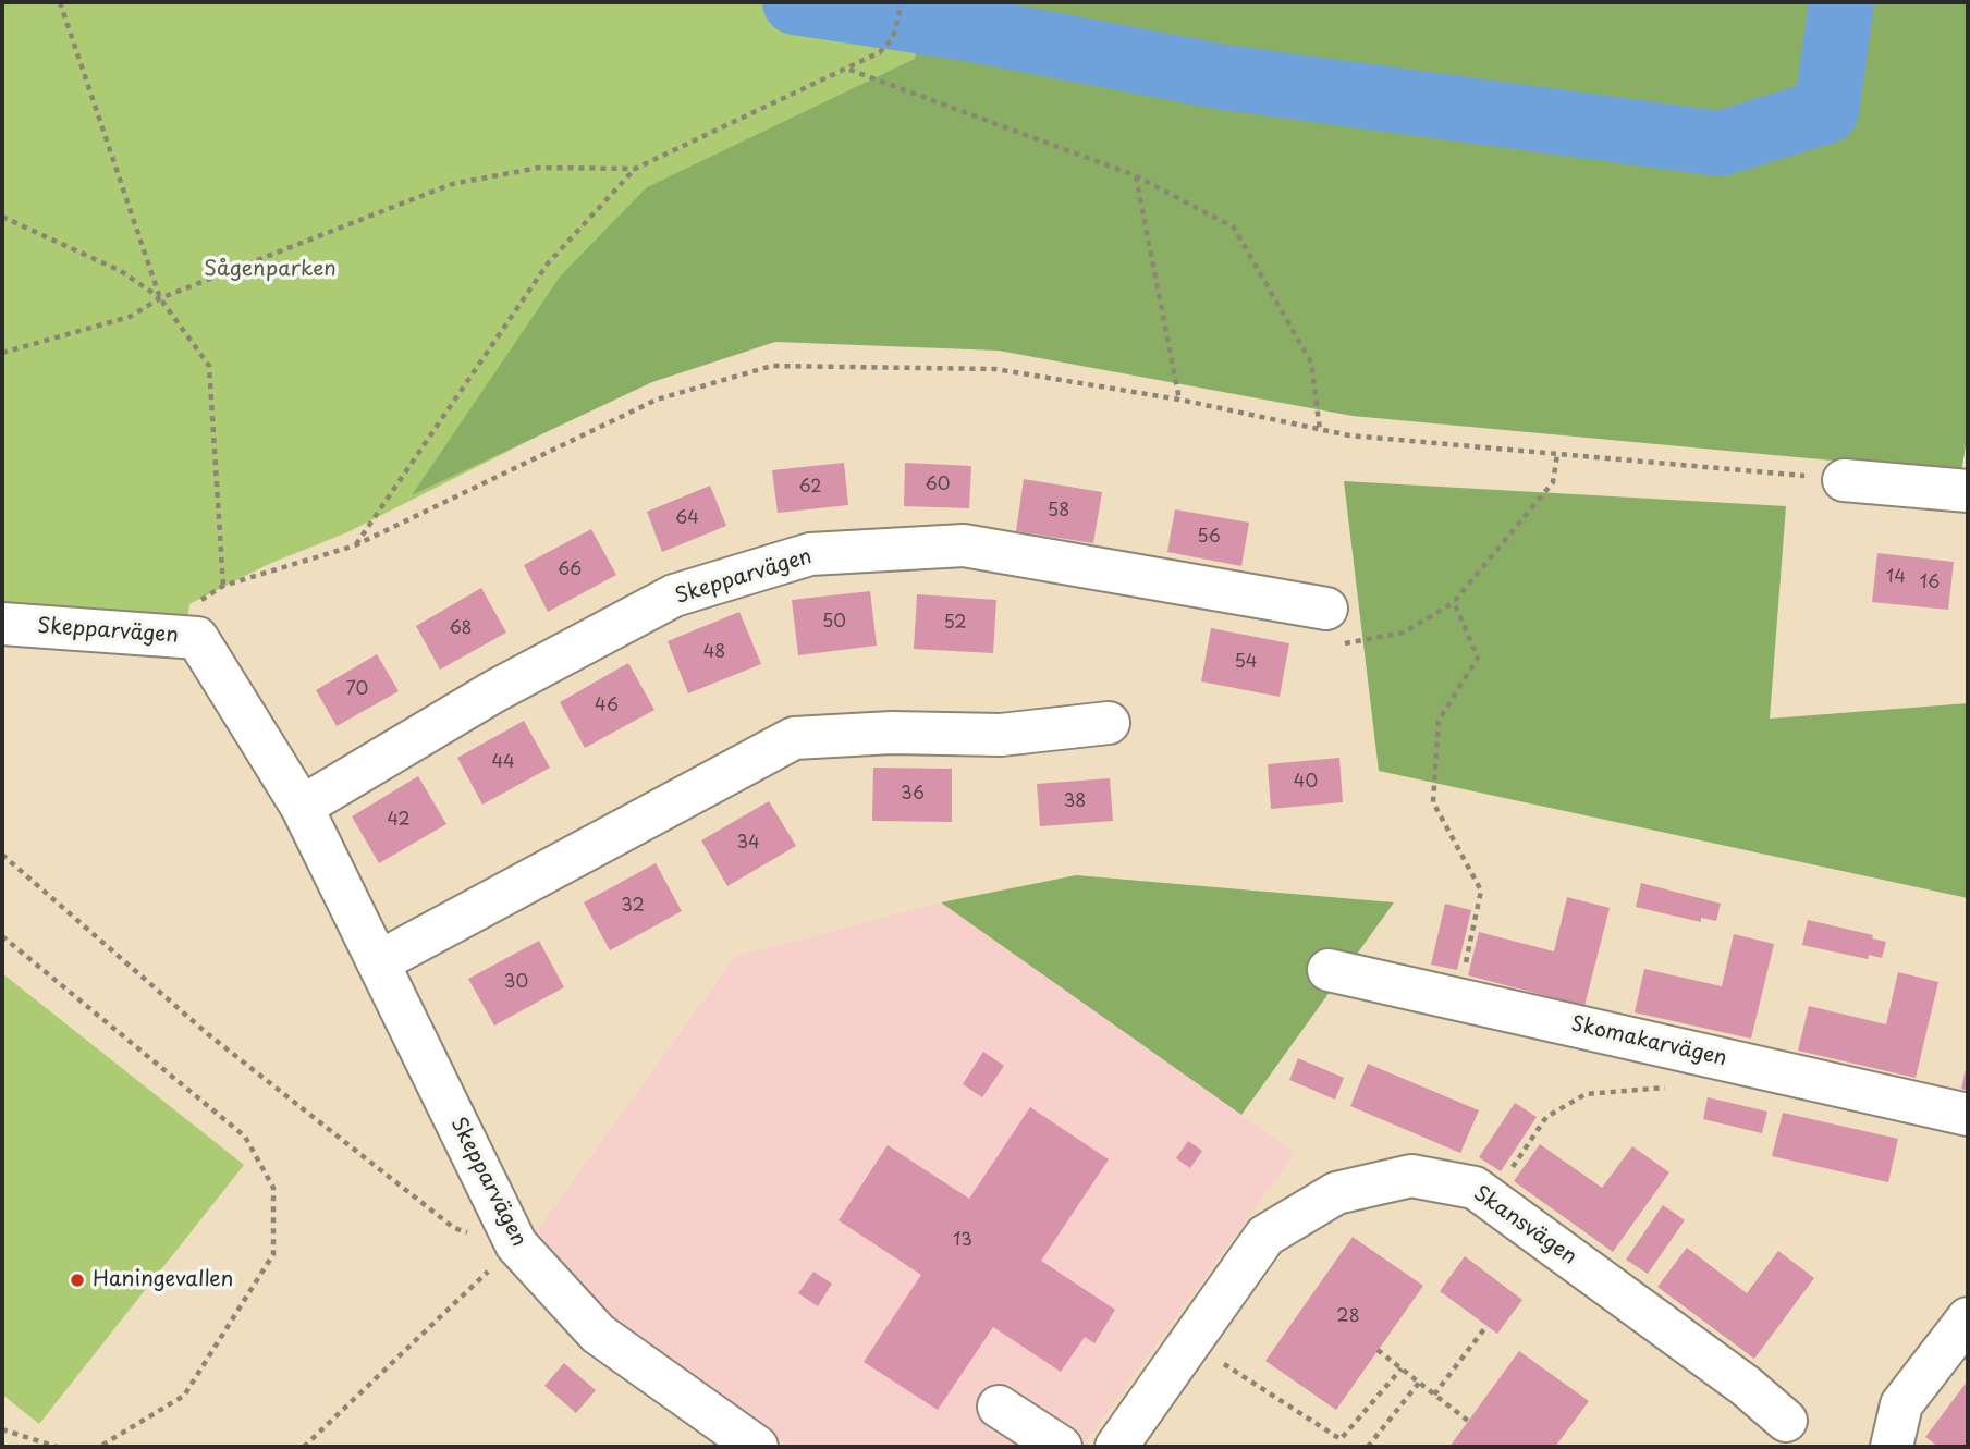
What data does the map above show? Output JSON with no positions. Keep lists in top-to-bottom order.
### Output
{
  "streets": {
    "street": ["Skepparvägen", "Skomakarvägen", "Skansvägen"]
  },
  "parks": ["Sågenparken"],
  "places": ["Haningevallen"],
  "house_numbers": [
    "60",
    "62",
    "58",
    "64",
    "56",
    "66",
    "14",
    "16",
    "50",
    "52",
    "68",
    "48",
    "54",
    "70",
    "46",
    "44",
    "40",
    "36",
    "38",
    "42",
    "34",
    "32",
    "30",
    "13",
    "28"
  ]
}
